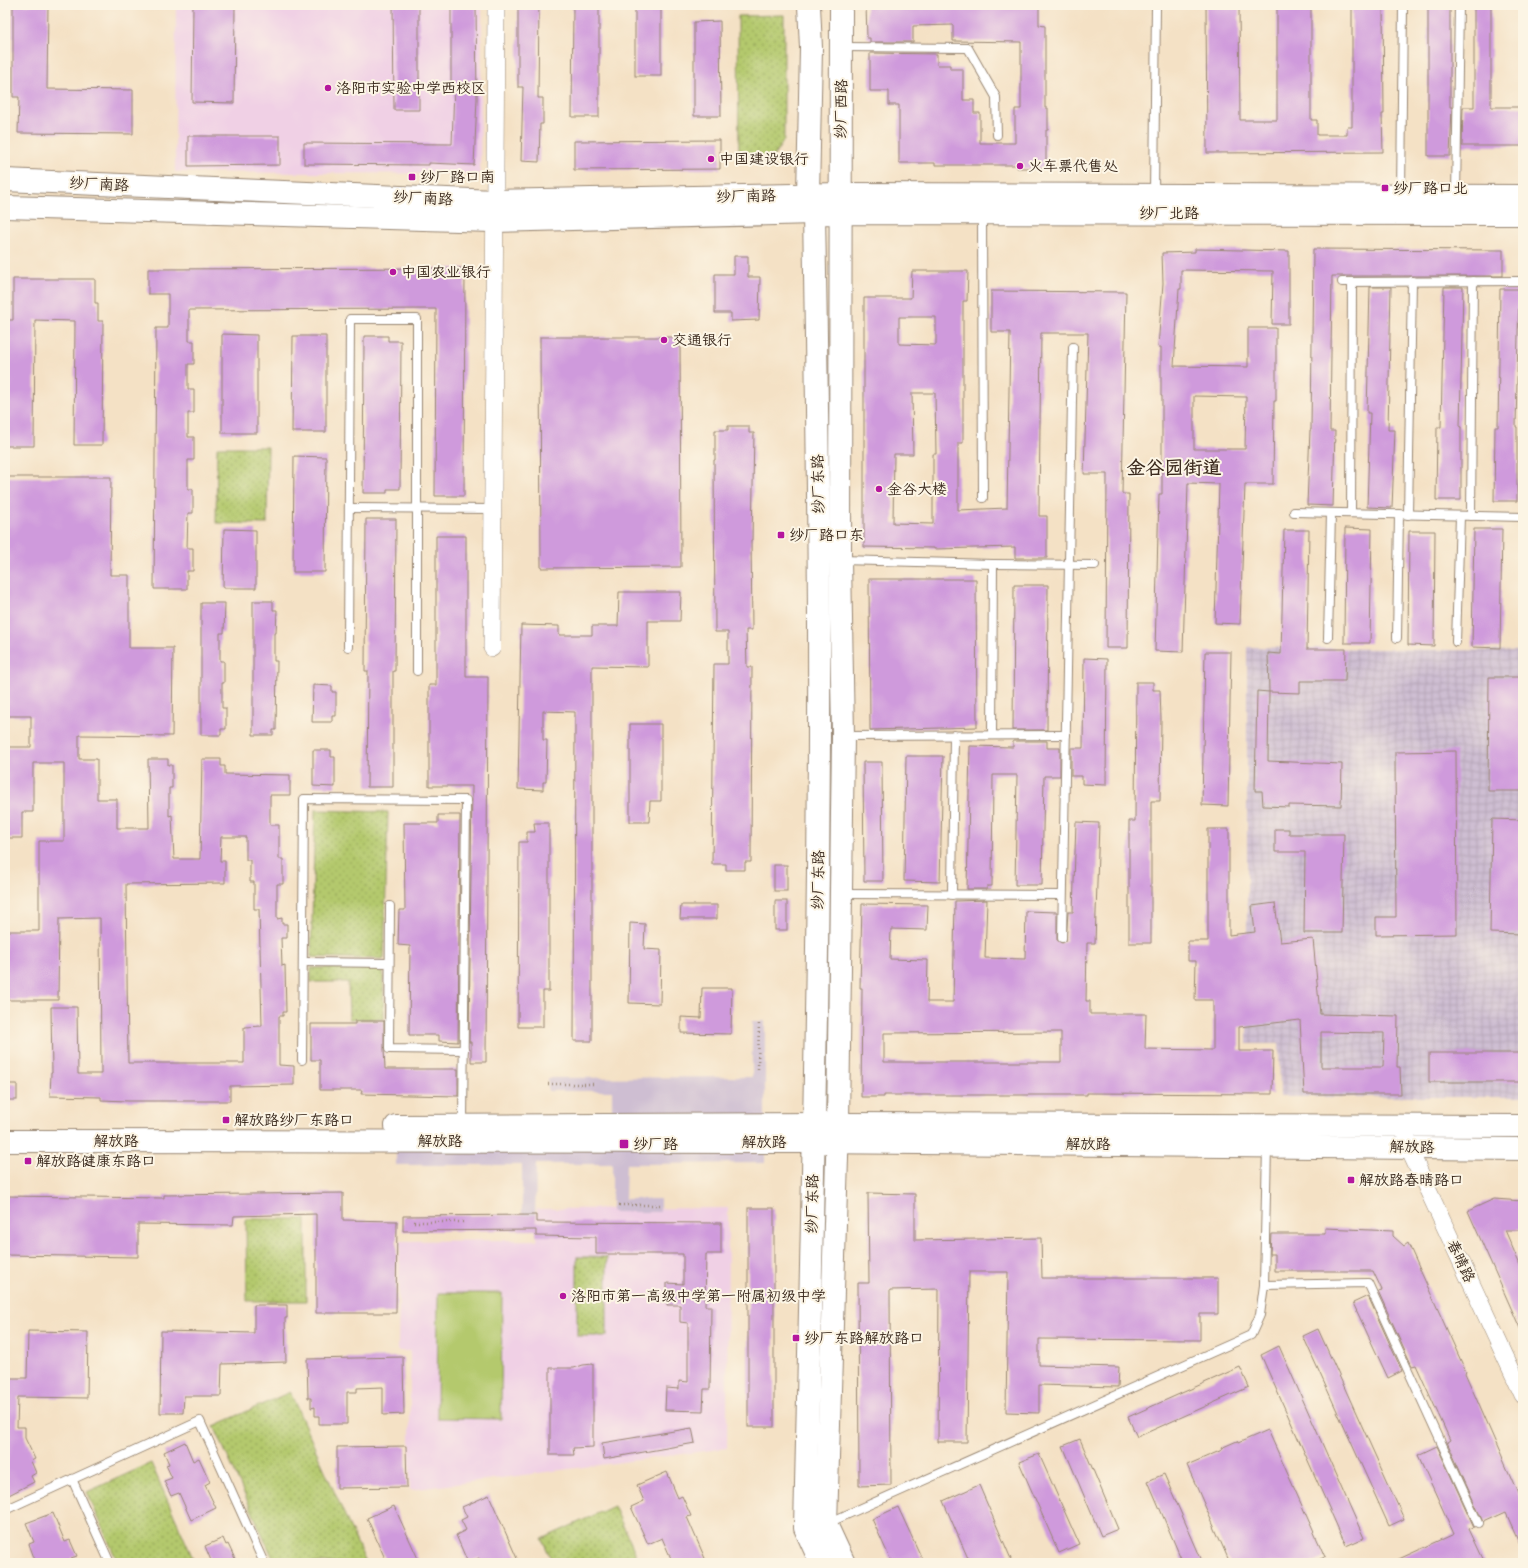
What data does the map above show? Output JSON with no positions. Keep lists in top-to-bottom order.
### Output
{
  "streets": {
    "main road": [
      "纱厂西路",
      "纱厂南路",
      "纱厂北路",
      "纱厂东路",
      "解放路"
    ],
    "street": ["春晴路"]
  },
  "crossings": [
    ["纱厂西路", "纱厂南路"],
    ["纱厂西路", "纱厂北路"],
    ["纱厂西路", "纱厂东路"],
    ["纱厂南路", "纱厂北路"],
    ["纱厂南路", "纱厂东路"],
    ["纱厂北路", "纱厂东路"],
    ["纱厂东路", "解放路"],
    ["解放路", "春晴路"]
  ],
  "districts": ["金谷园街道"],
  "places": {
    "other": [
      "洛阳市实验中学西校区",
      "中国建设银行",
      "火车票代售处",
      "中国农业银行",
      "交通银行",
      "金谷大楼",
      "洛阳市第一高级中学第一附属初级中学"
    ],
    "transit": [
      "纱厂路口南",
      "纱厂路口北",
      "纱厂路口东",
      "解放路纱厂东路口",
      "纱厂路",
      "解放路健康东路口",
      "解放路春晴路口",
      "纱厂东路解放路口"
    ]
  }
}
